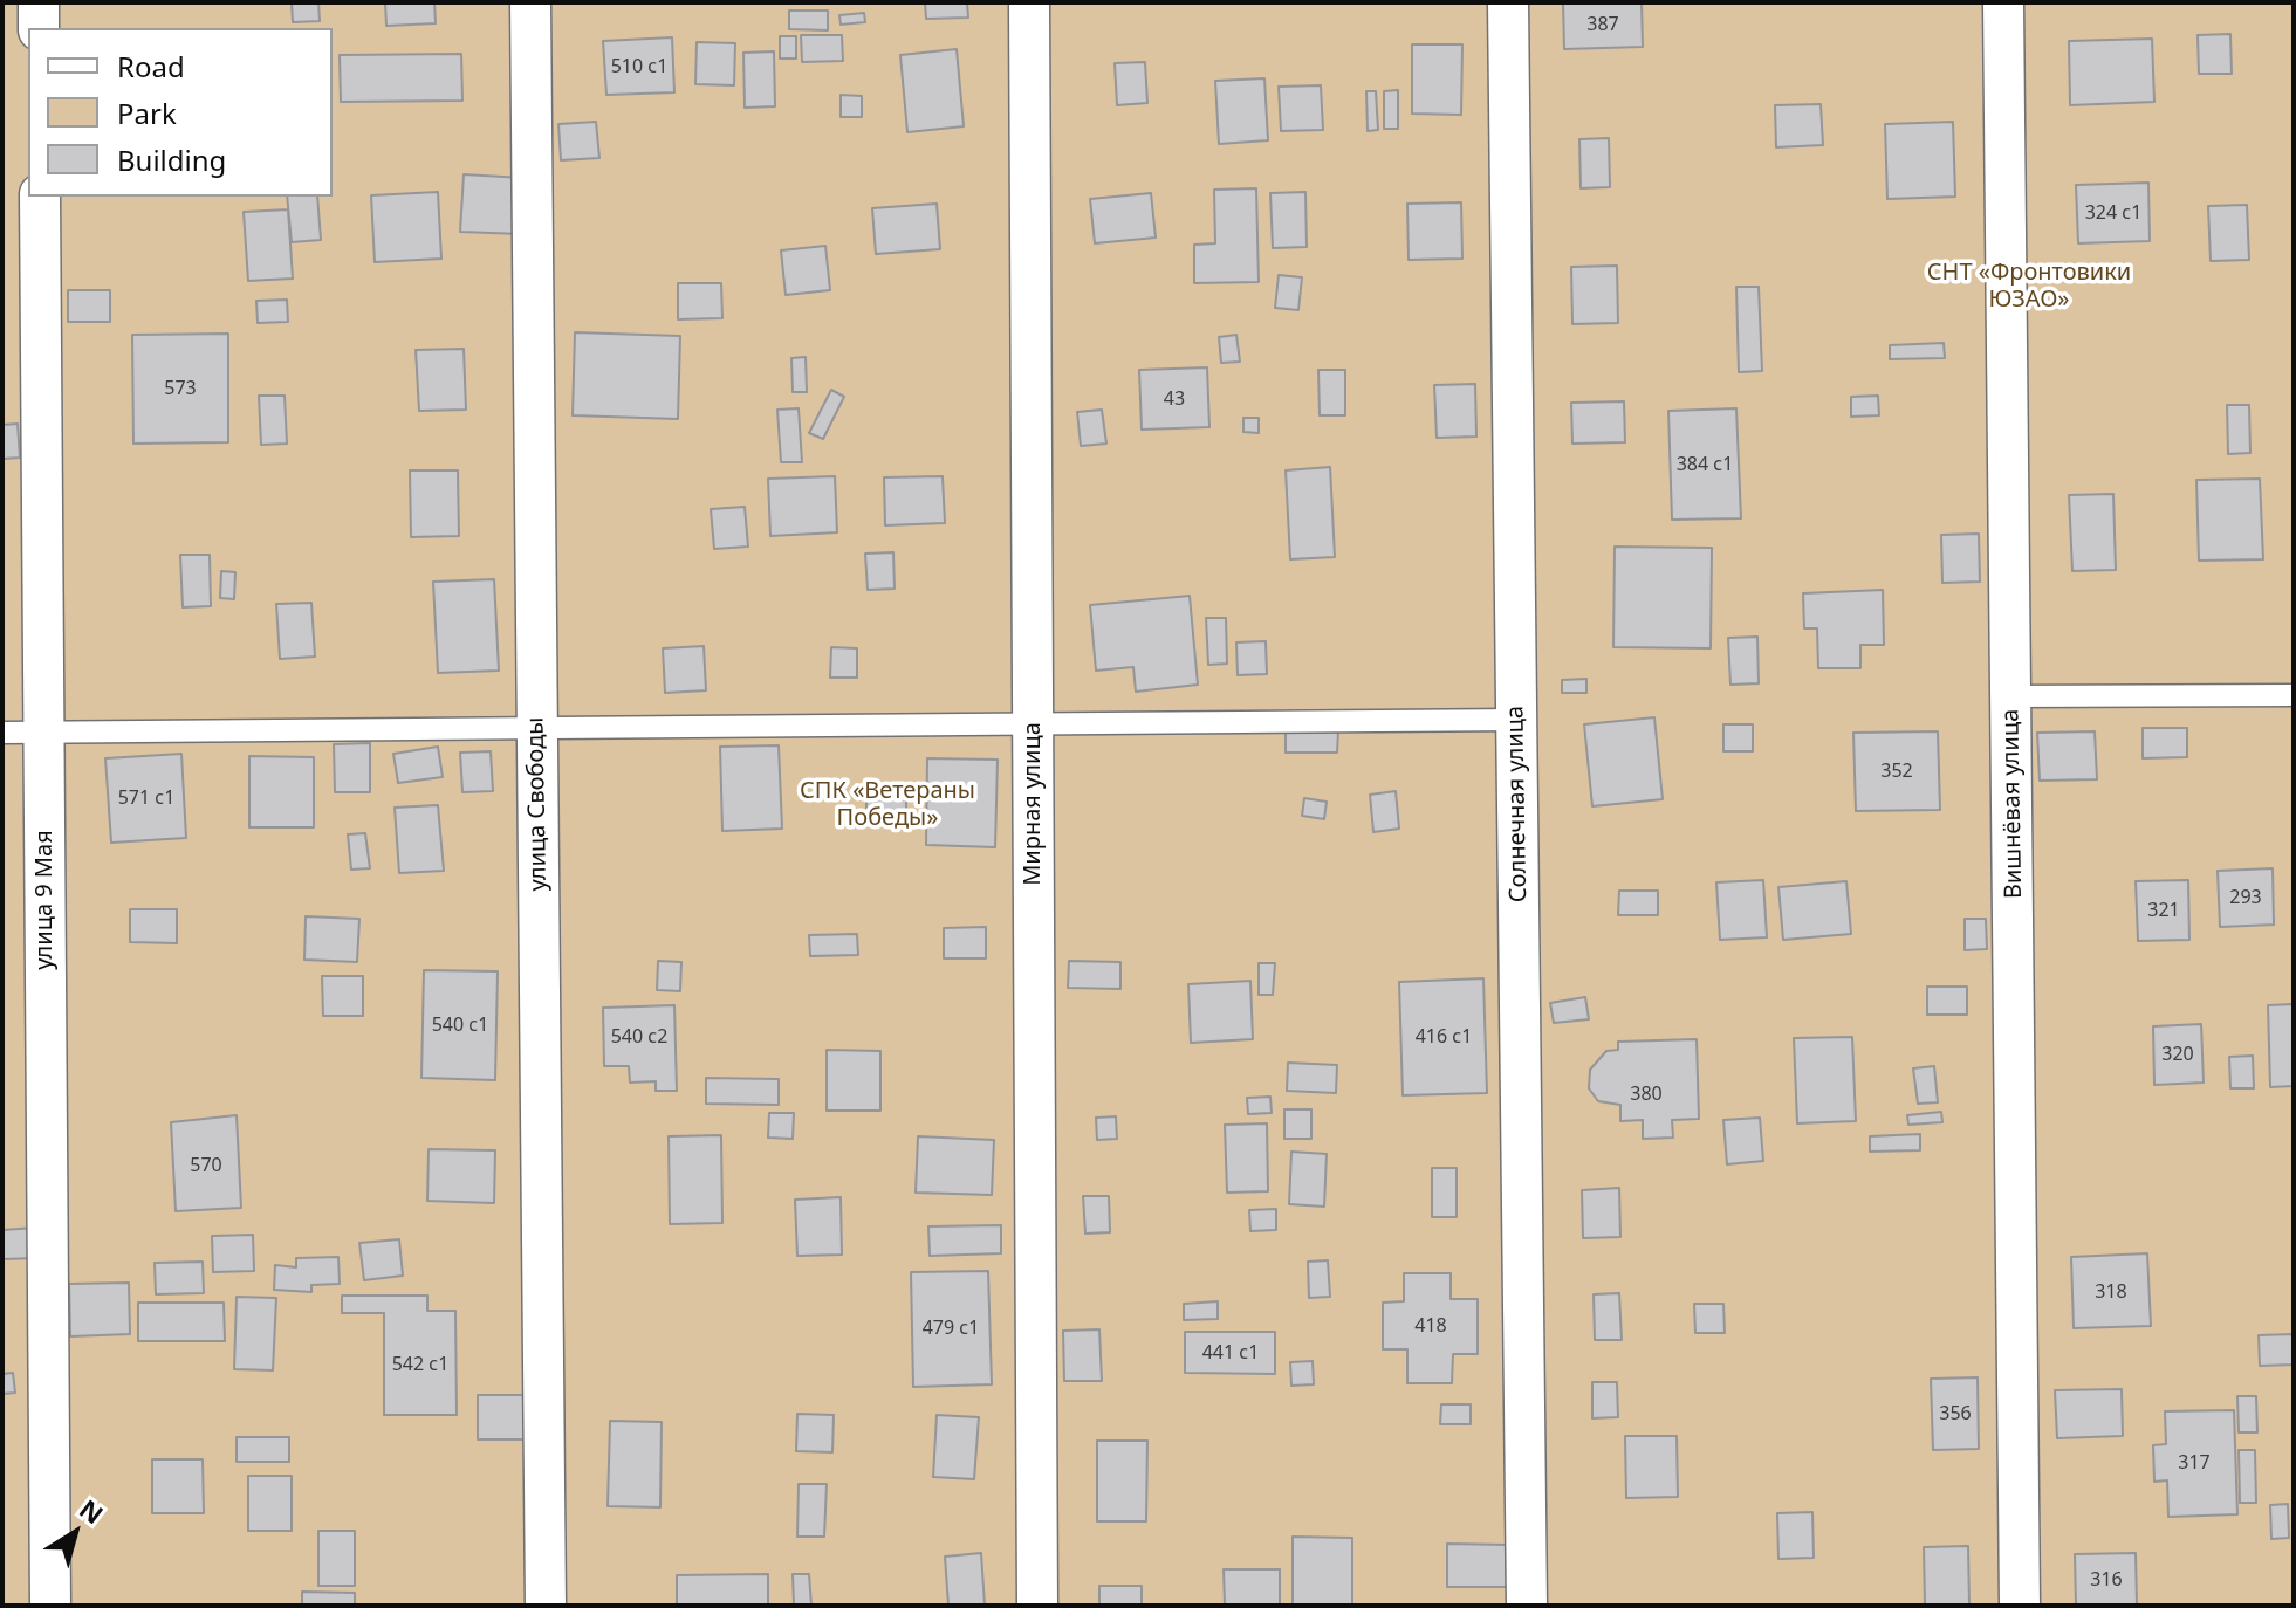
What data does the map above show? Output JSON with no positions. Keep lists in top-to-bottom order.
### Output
{
  "streets": {
    "street": [
      "улица Свободы",
      "Мирная улица",
      "Солнечная улица",
      "Вишнёвая улица",
      "улица 9 Мая"
    ]
  },
  "parks": ["СНТ «Фронтовики ЮЗАО»", "СПК «Ветераны Победы»"],
  "house_numbers": [
    "387",
    "510 с1",
    "324 с1",
    "573",
    "43",
    "384 с1",
    "352",
    "571 с1",
    "293",
    "321",
    "540 с1",
    "540 с2",
    "416 с1",
    "320",
    "380",
    "570",
    "318",
    "418",
    "479 с1",
    "441 с1",
    "542 с1",
    "356",
    "317",
    "316"
  ],
  "legend": ["Road", "Park", "Building"],
  "north": "top right"
}
